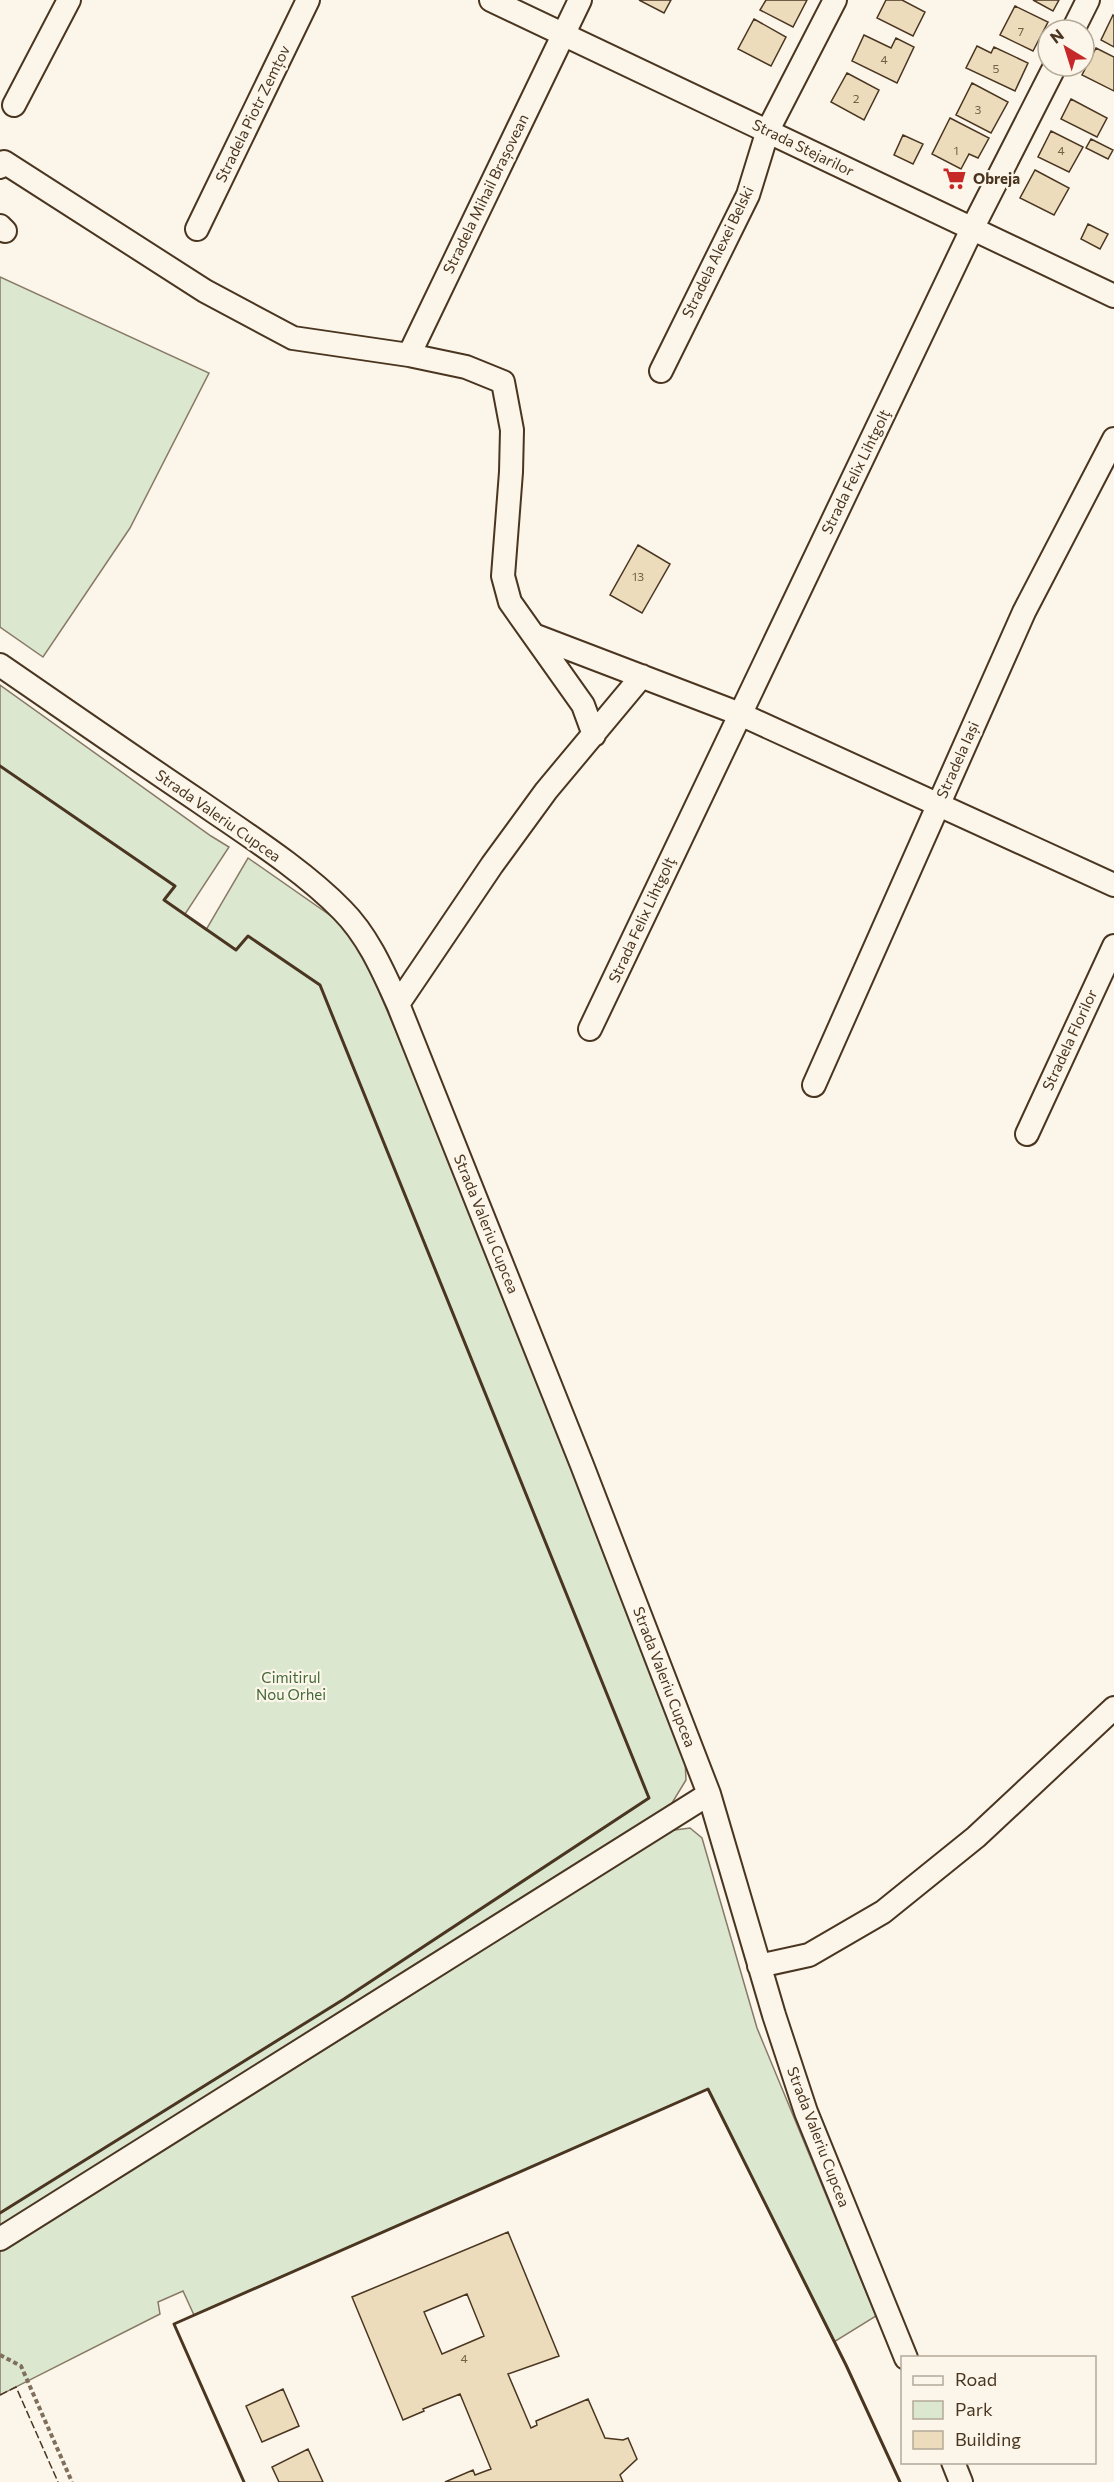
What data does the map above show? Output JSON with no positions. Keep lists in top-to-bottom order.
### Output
{
  "streets": {
    "street": [
      "Stradela Piotr Zemțov",
      "Strada Stejarilor",
      "Stradela Mihail Brașovean",
      "Stradela Alexei Belski",
      "Strada Felix Lihtgolţ",
      "Stradela Iași",
      "Strada Valeriu Cupcea",
      "Stradela Florilor"
    ]
  },
  "crossings": [
    ["Strada Stejarilor", "Stradela Mihail Brașovean"],
    ["Strada Stejarilor", "Stradela Alexei Belski"],
    ["Strada Stejarilor", "Strada Felix Lihtgolţ"]
  ],
  "parks": ["Cimitirul Nou Orhei"],
  "places": {
    "supermarket": ["Obreja"]
  },
  "house_numbers": [
    "7",
    "4",
    "5",
    "2",
    "3",
    "1",
    "4",
    "13",
    "4"
  ],
  "legend": ["Road", "Park", "Building"],
  "north": "top left"
}
